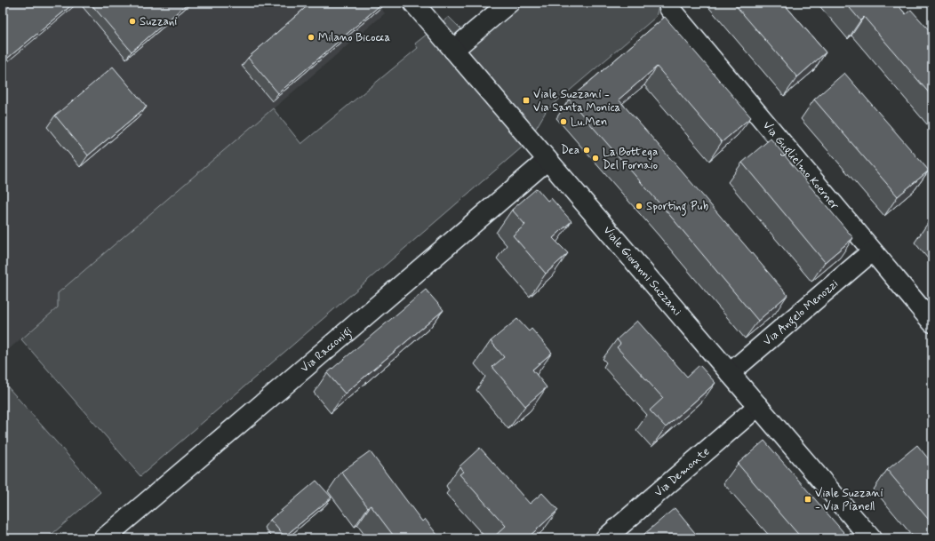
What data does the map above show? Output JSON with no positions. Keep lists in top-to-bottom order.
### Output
{
  "streets": {
    "street": [
      "Via Guglielmo Koerner",
      "Viale Giovanni Suzzani",
      "Via Angelo Menozzi",
      "Via Racconigi",
      "Via Demonte"
    ]
  },
  "crossings": [
    ["Via Guglielmo Koerner", "Via Angelo Menozzi"],
    ["Viale Giovanni Suzzani", "Via Angelo Menozzi"],
    ["Viale Giovanni Suzzani", "Via Racconigi"],
    ["Viale Giovanni Suzzani", "Via Demonte"]
  ],
  "places": {
    "other": [
      "Suzzani",
      "Milano Bicocca",
      "Lu.Men",
      "Dea",
      "La Bottega Del Fornaio",
      "Sporting Pub"
    ],
    "transit": ["Viale Suzzani - Via Santa Monica", "Viale Suzzani - Via Pianell"]
  }
}
